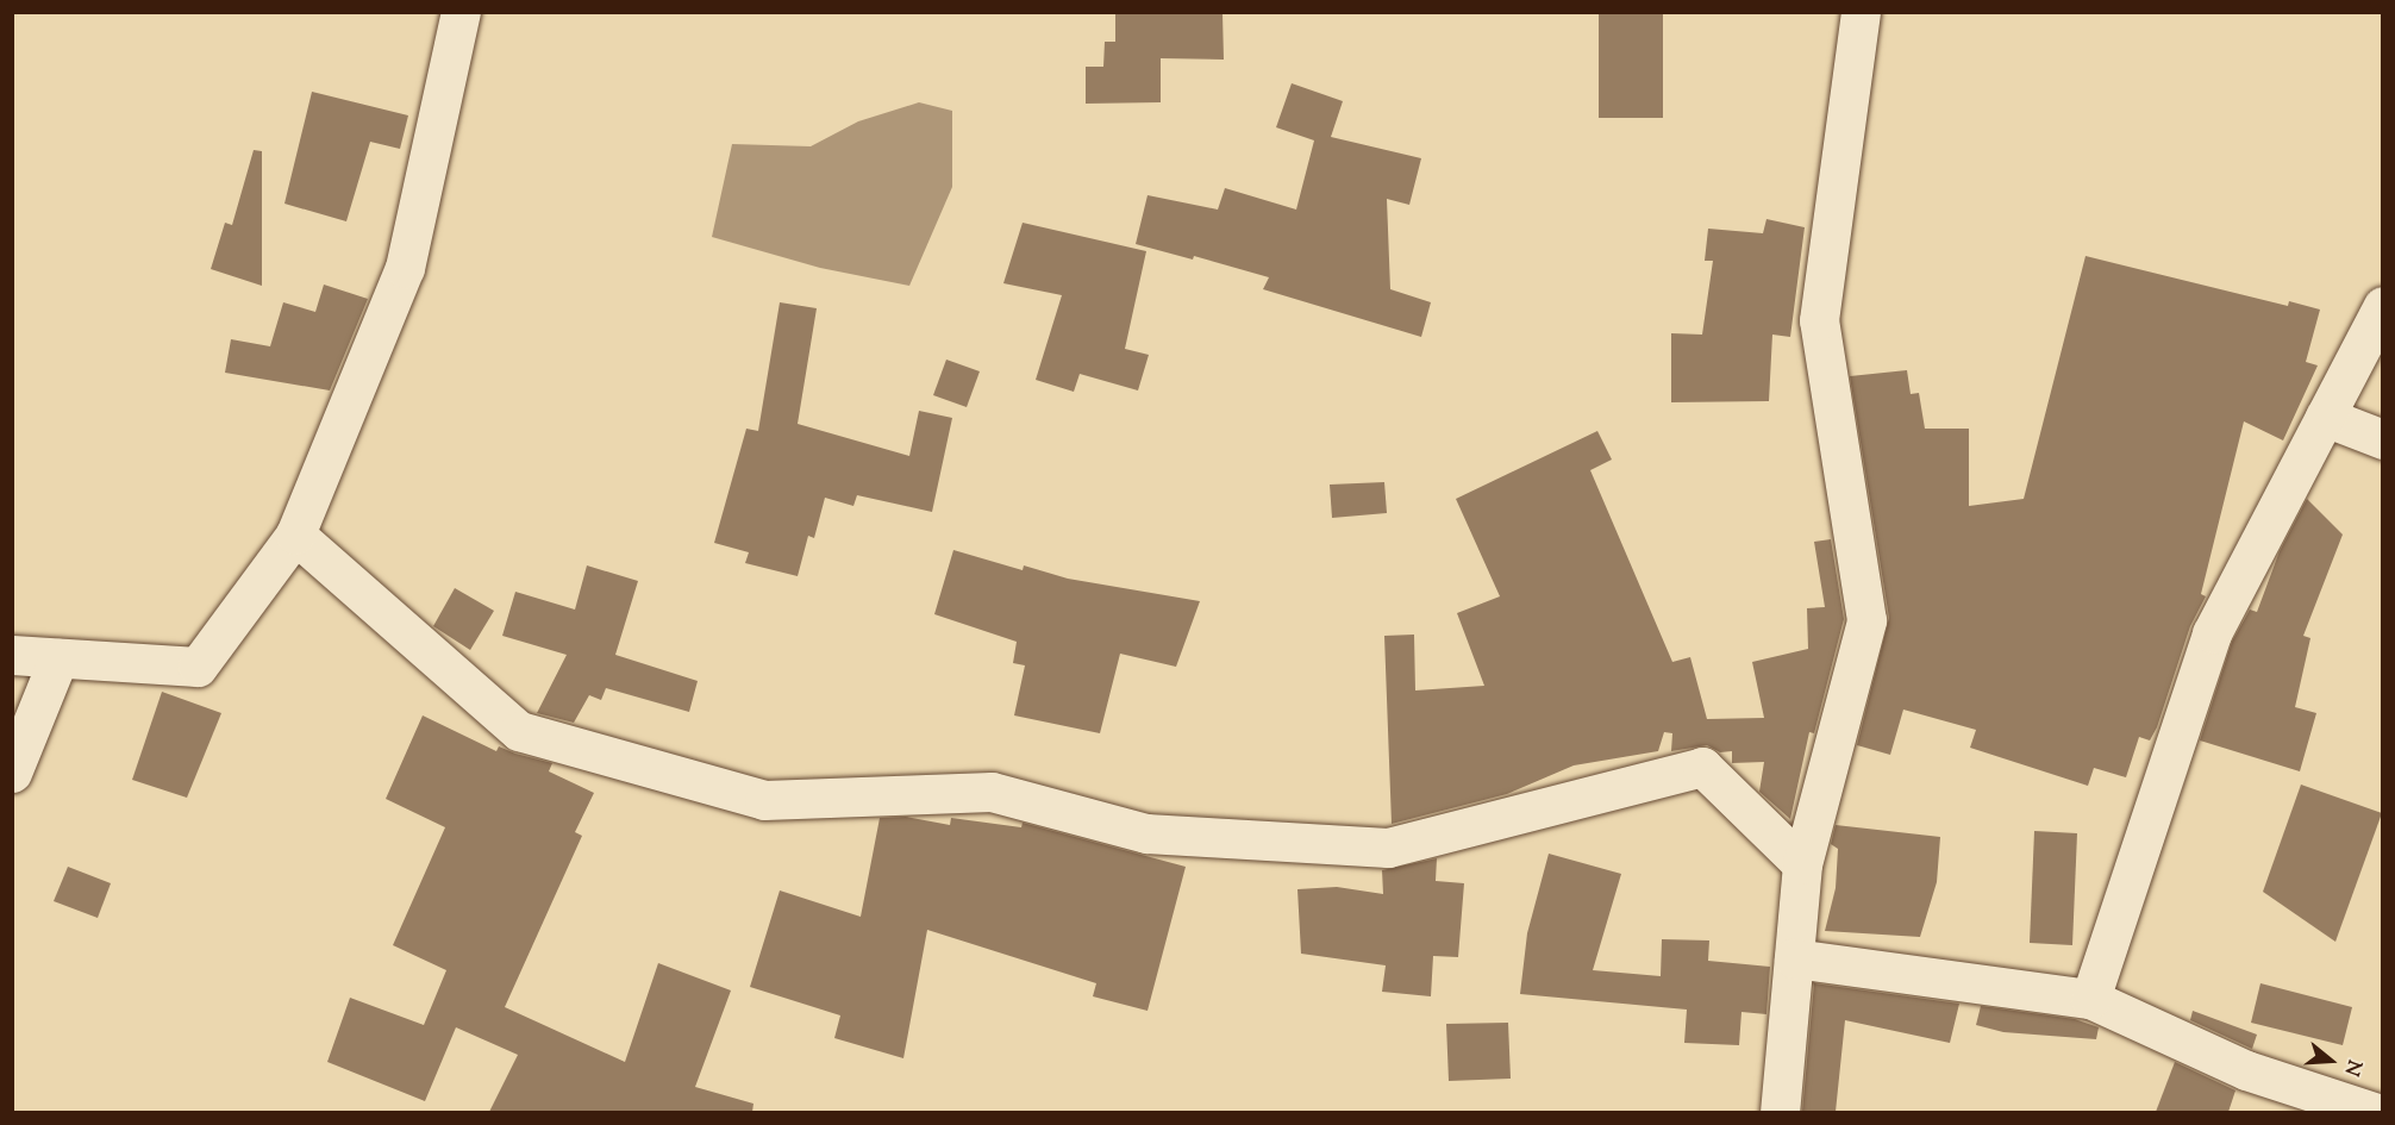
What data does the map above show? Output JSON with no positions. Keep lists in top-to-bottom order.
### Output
{
  "north": "right"
}
